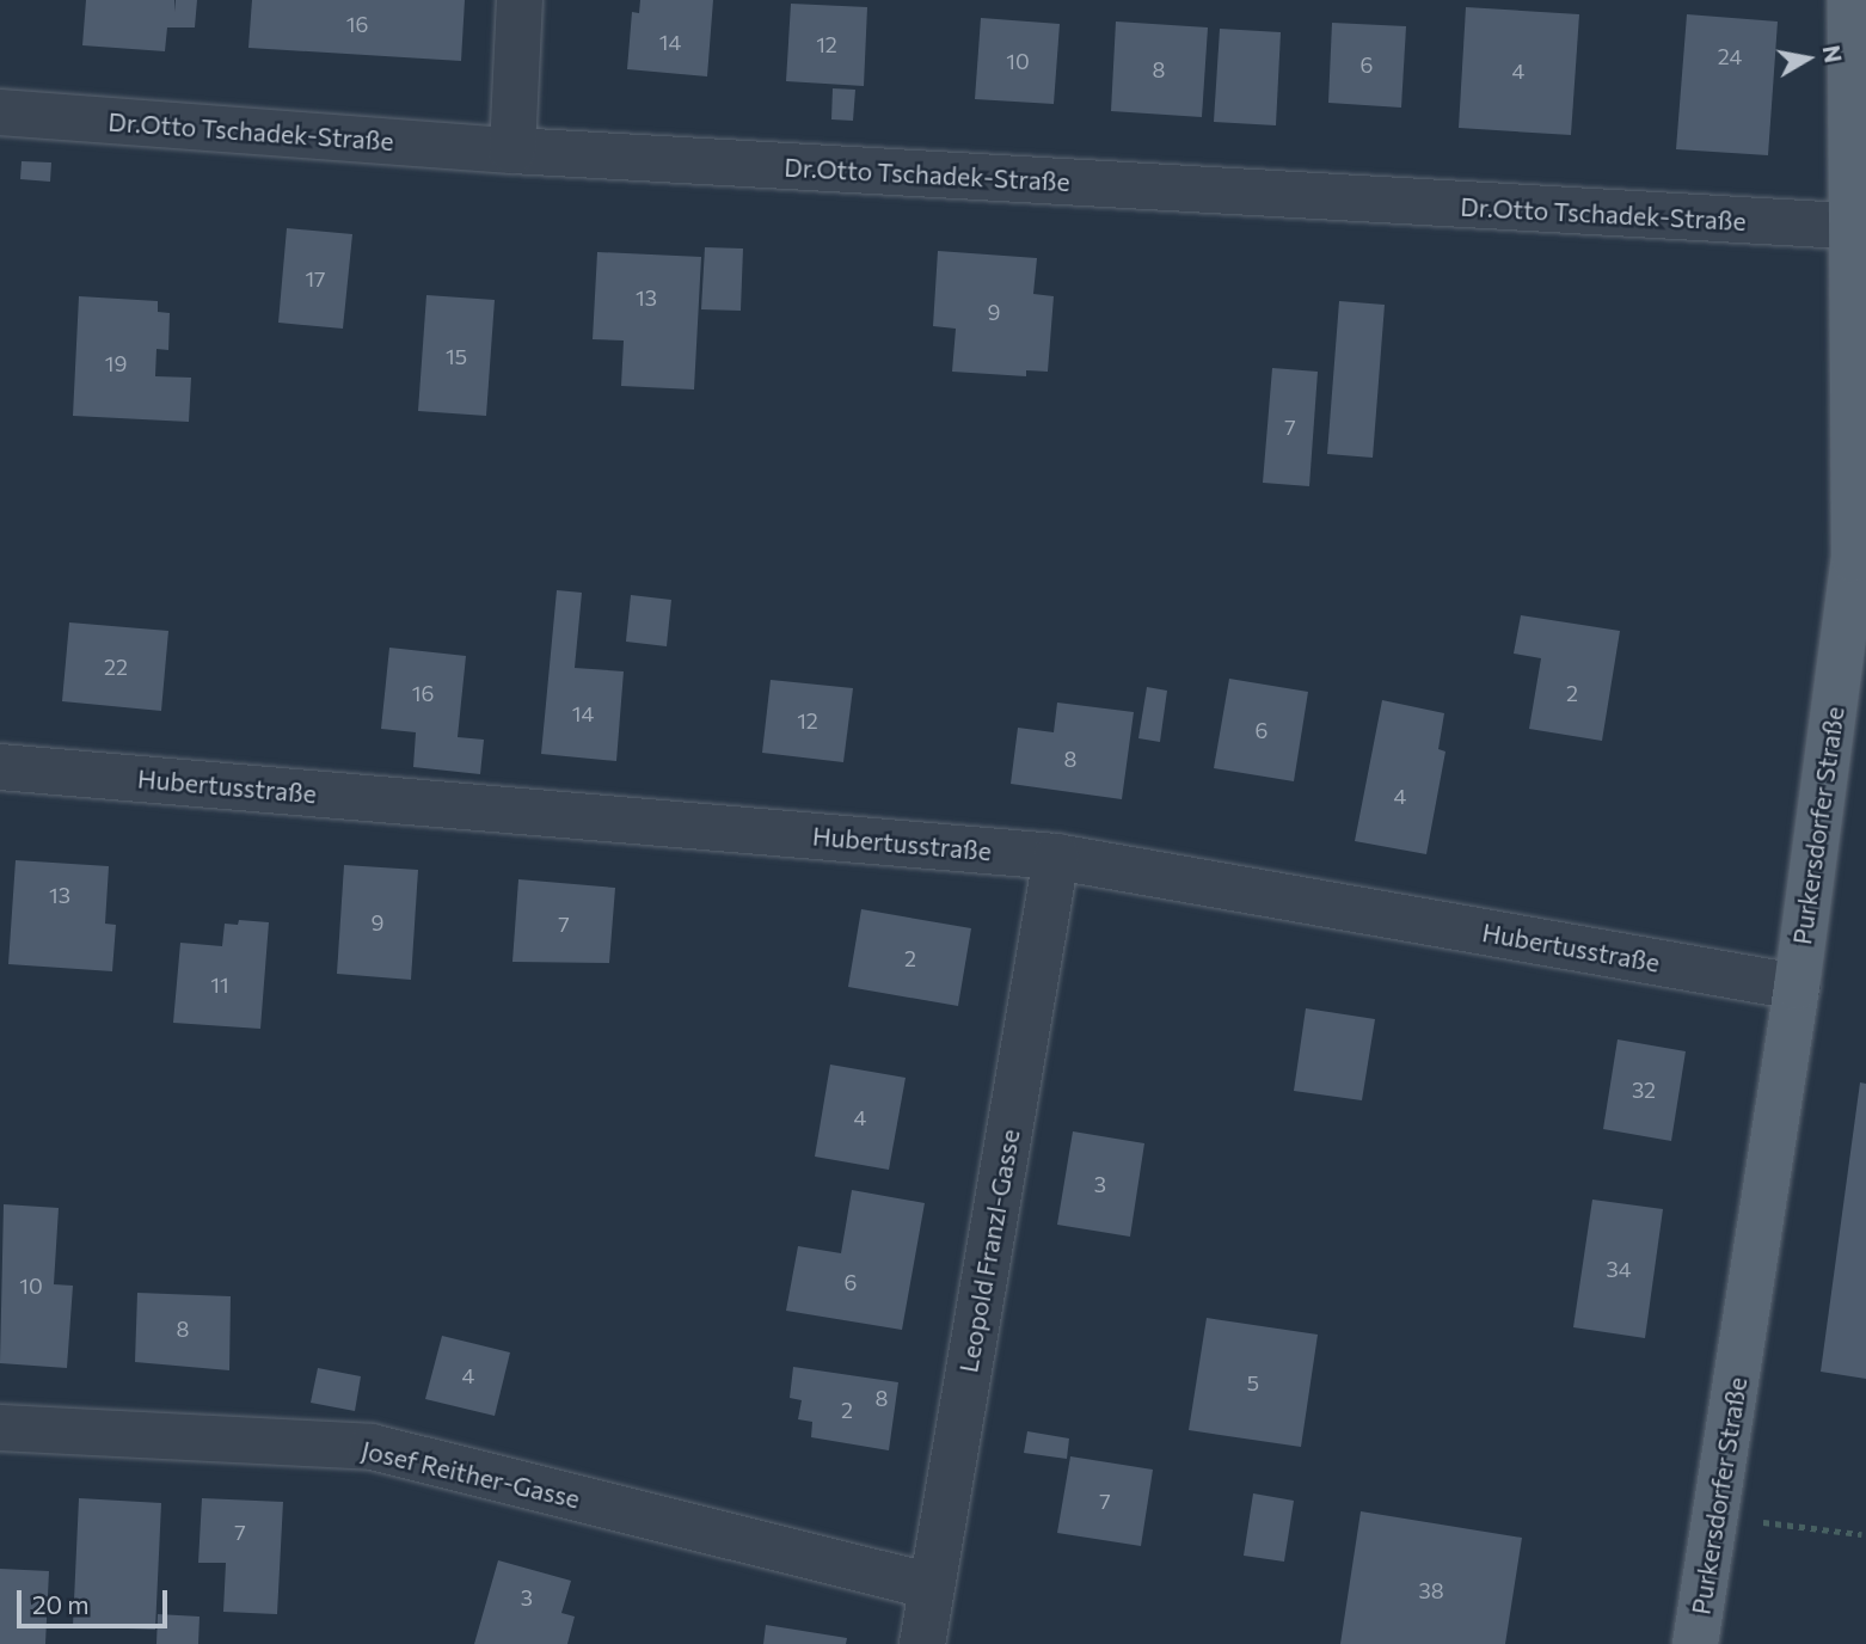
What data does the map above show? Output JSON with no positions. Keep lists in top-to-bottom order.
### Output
{
  "streets": {
    "main road": ["Purkersdorfer Straße"],
    "street": [
      "Dr.Otto Tschadek-Straße",
      "Hubertusstraße",
      "Leopold Franzl-Gasse",
      "Josef Reither-Gasse"
    ]
  },
  "crossings": [
    ["Dr.Otto Tschadek-Straße", "Purkersdorfer Straße"],
    ["Hubertusstraße", "Purkersdorfer Straße"],
    ["Hubertusstraße", "Leopold Franzl-Gasse"],
    ["Leopold Franzl-Gasse", "Josef Reither-Gasse"]
  ],
  "house_numbers": [
    "16",
    "14",
    "12",
    "24",
    "10",
    "6",
    "8",
    "4",
    "17",
    "13",
    "9",
    "15",
    "19",
    "7",
    "22",
    "16",
    "2",
    "14",
    "12",
    "6",
    "8",
    "4",
    "13",
    "9",
    "7",
    "2",
    "11",
    "32",
    "4",
    "3",
    "34",
    "6",
    "10",
    "8",
    "4",
    "5",
    "8",
    "2",
    "7",
    "7",
    "38",
    "3"
  ],
  "scale_bar": "20 m",
  "north": "right"
}
